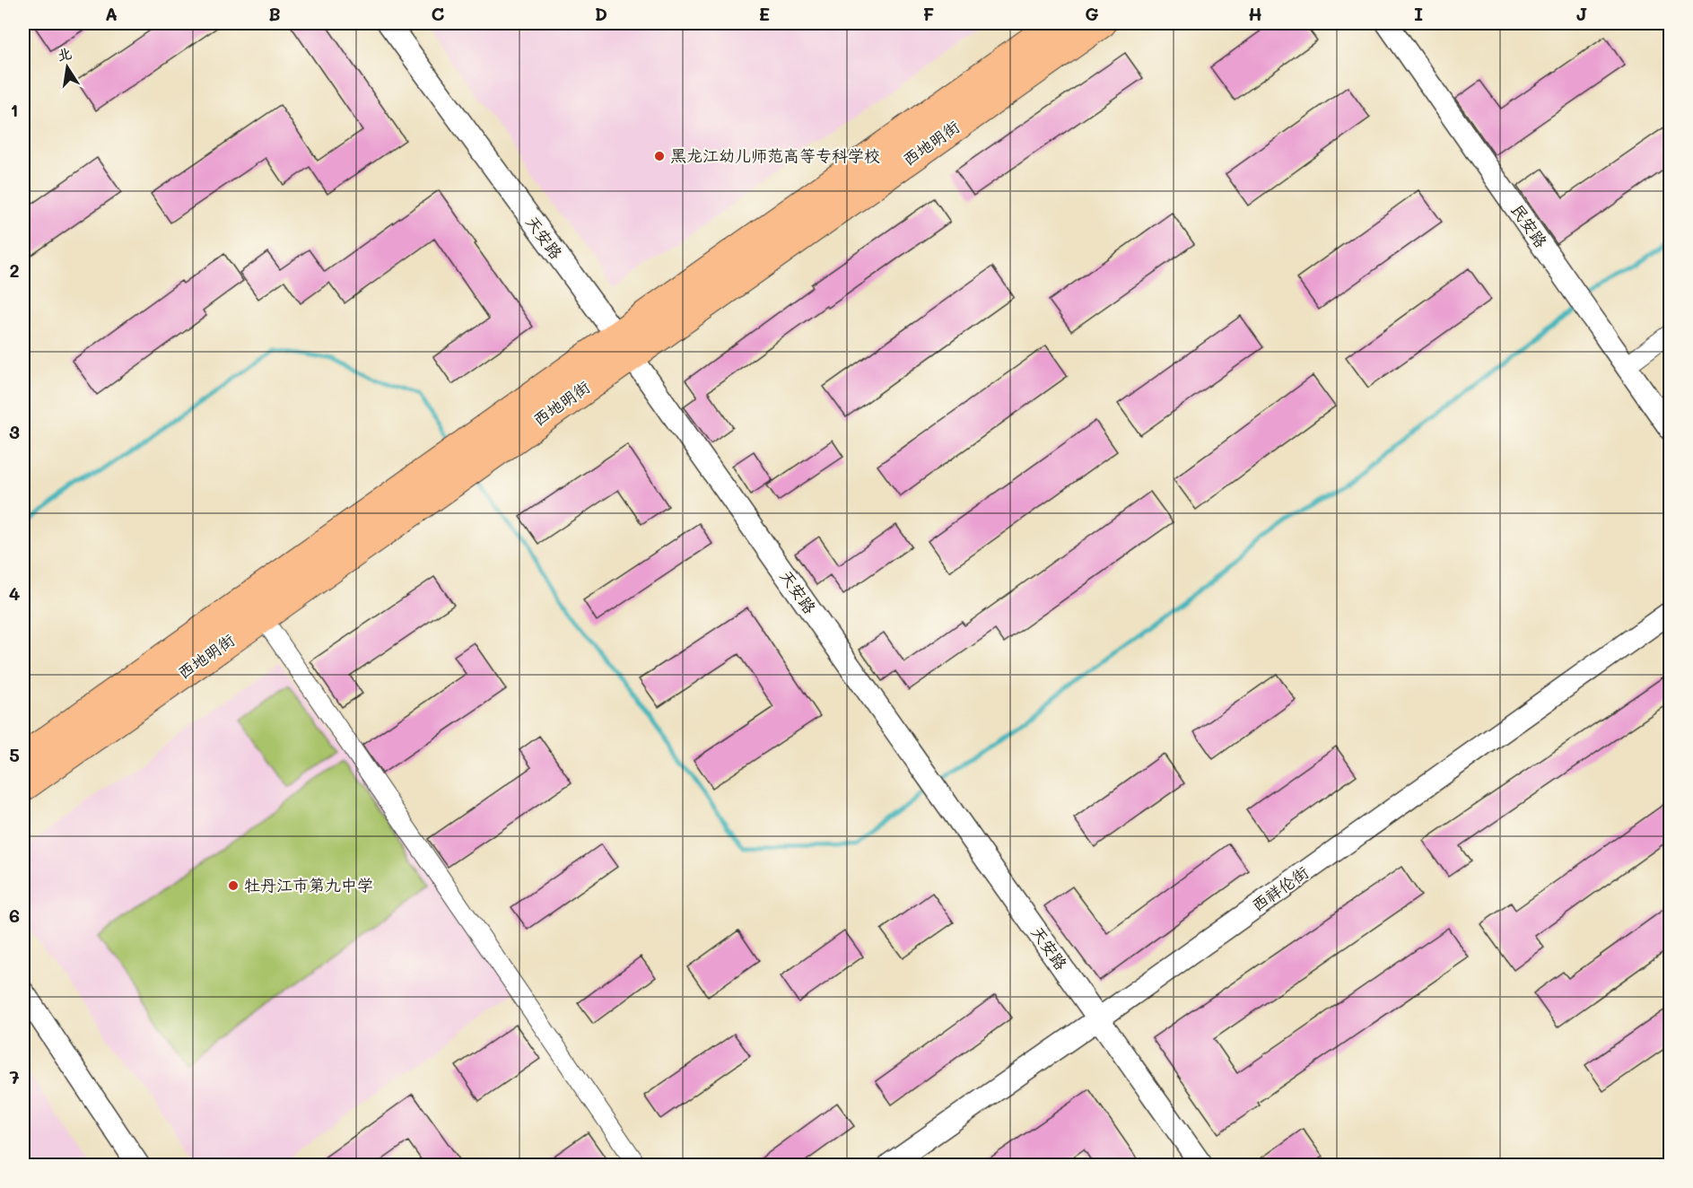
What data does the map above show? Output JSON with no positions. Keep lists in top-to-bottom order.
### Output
{
  "streets": {
    "main road": ["西地明街"],
    "street": ["民安路", "天安路", "西祥伦街"]
  },
  "crossings": [
    ["西地明街", "天安路"],
    ["天安路", "西祥伦街"]
  ],
  "places": ["黑龙江幼儿师范高等专科学校", "牡丹江市第九中学"],
  "north": "top",
  "grid": {
    "columns": [
      "A",
      "B",
      "C",
      "D",
      "E",
      "F",
      "G",
      "H",
      "I",
      "J"
    ],
    "rows": [
      "1",
      "2",
      "3",
      "4",
      "5",
      "6",
      "7"
    ]
  }
}
